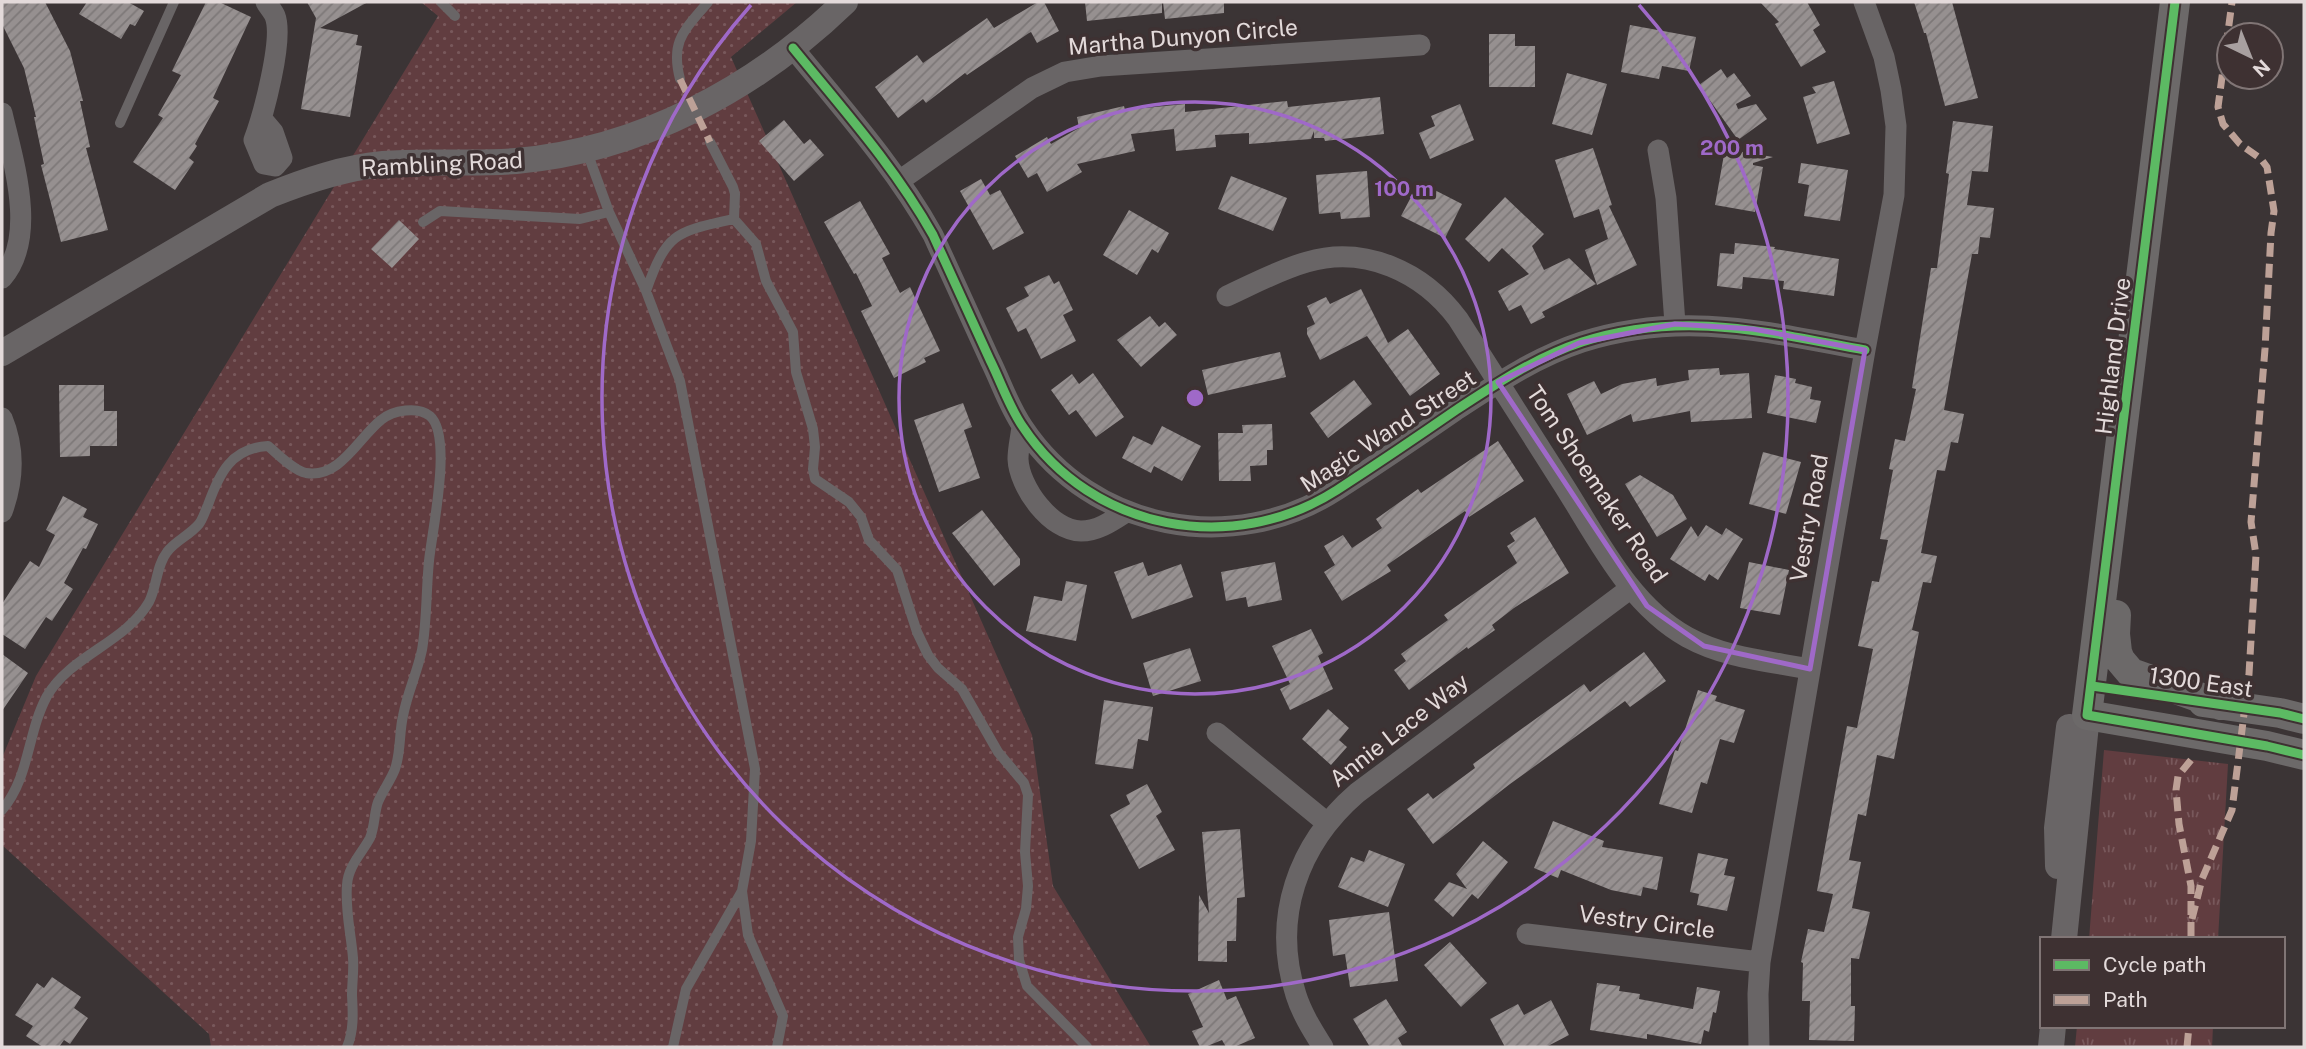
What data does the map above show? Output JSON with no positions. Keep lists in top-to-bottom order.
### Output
{
  "streets": {
    "main road": ["Highland Drive", "1300 East"],
    "street": [
      "Martha Dunyon Circle",
      "Rambling Road",
      "Magic Wand Street",
      "Tom Shoemaker Road",
      "Vestry Road",
      "Annie Lace Way",
      "Vestry Circle"
    ]
  },
  "crossings": [
    ["Martha Dunyon Circle", "Magic Wand Street"],
    ["Rambling Road", "Magic Wand Street"],
    ["Highland Drive", "1300 East"],
    ["Magic Wand Street", "Tom Shoemaker Road"],
    ["Magic Wand Street", "Vestry Road"],
    ["Tom Shoemaker Road", "Vestry Road"],
    ["Tom Shoemaker Road", "Annie Lace Way"],
    ["Vestry Road", "Vestry Circle"]
  ],
  "legend": ["Cycle path", "Path"],
  "north": "bottom right",
  "rings": ["200 m", "100 m"]
}
